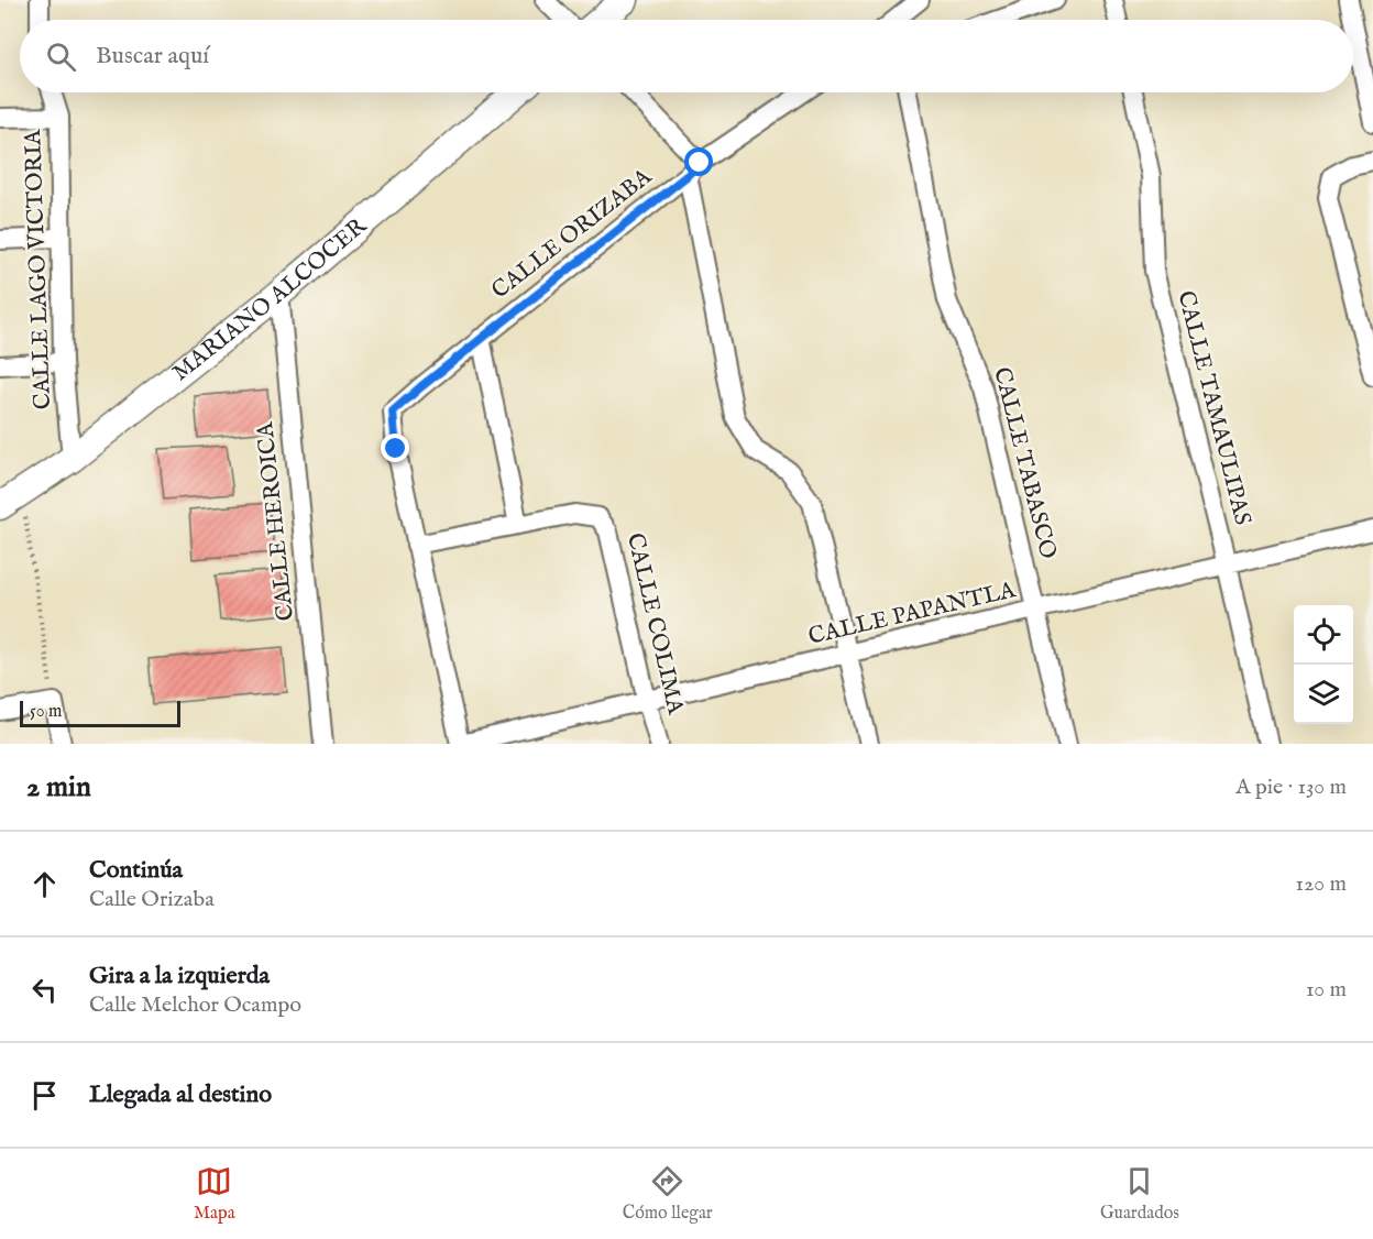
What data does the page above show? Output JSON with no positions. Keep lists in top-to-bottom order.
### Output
{
  "streets": {
    "main road": ["MARIANO ALCOCER"],
    "street": [
      "CALLE ORIZABA",
      "CALLE LAGO VICTORIA",
      "CALLE TAMAULIPAS",
      "CALLE TABASCO",
      "CALLE HEROICA",
      "CALLE PAPANTLA",
      "CALLE COLIMA"
    ]
  },
  "crossings": [
    ["CALLE LAGO VICTORIA", "MARIANO ALCOCER"],
    ["MARIANO ALCOCER", "CALLE HEROICA"],
    ["CALLE TAMAULIPAS", "CALLE PAPANTLA"],
    ["CALLE TABASCO", "CALLE PAPANTLA"],
    ["CALLE PAPANTLA", "CALLE COLIMA"]
  ],
  "scale_bar": "50 m",
  "page": {
    "search": "Buscar aquí",
    "scale": "50 m",
    "heading": ["2 min", "A pie · 130 m"],
    "list": [
      ["Continúa", "Calle Orizaba", "120 m"],
      ["Gira a la izquierda", "Calle Melchor Ocampo", "10 m"],
      "Llegada al destino"
    ],
    "nav": ["Mapa", "Cómo llegar", "Guardados"]
  }
}
